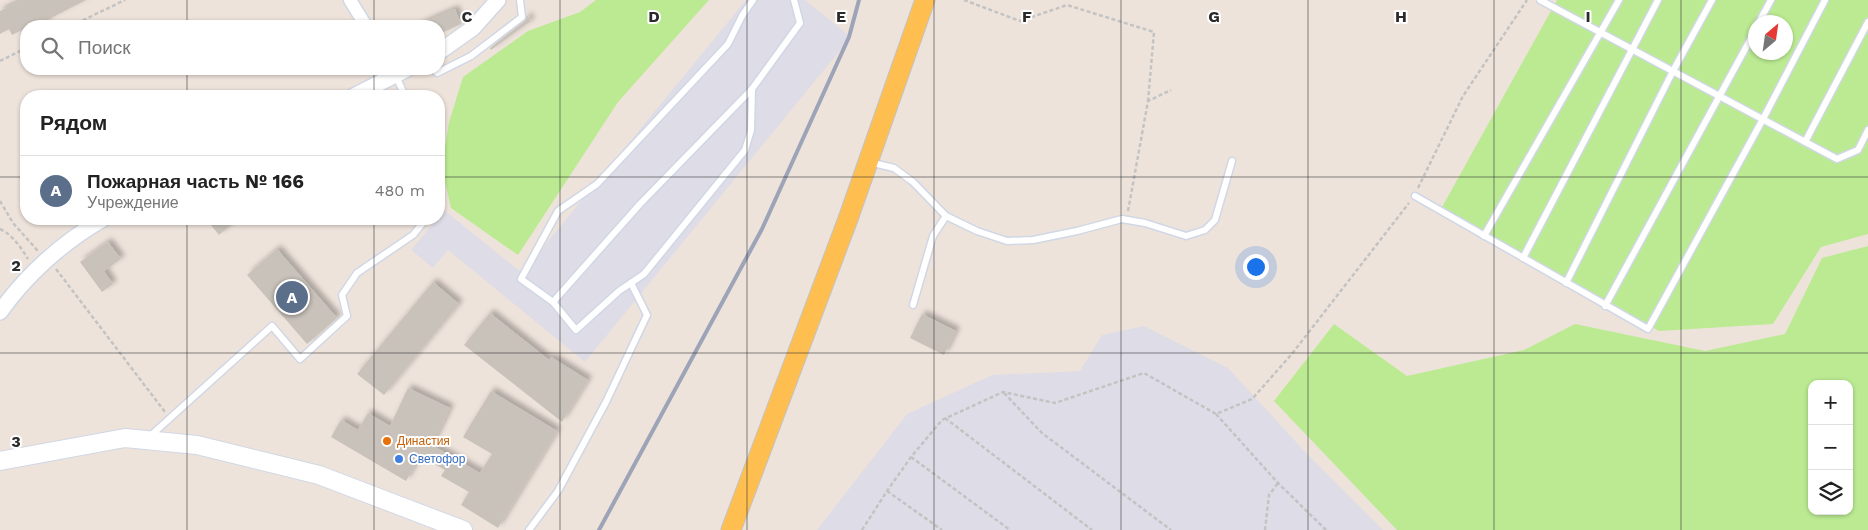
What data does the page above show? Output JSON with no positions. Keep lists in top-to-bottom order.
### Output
{
  "places": ["Династия", "Светофор"],
  "north": "top right",
  "page": {
    "search": "Поиск",
    "heading": "Рядом",
    "list": [
      {
        "mark": "A",
        "name": "Пожарная часть № 166",
        "note": "Учреждение",
        "value": "480 m"
      }
    ],
    "pins": "A",
    "map_buttons": ["+", "−"]
  },
  "grid": {
    "columns": [
      "C",
      "D",
      "E",
      "F",
      "G",
      "H",
      "I"
    ],
    "rows": ["2", "3"]
  }
}
